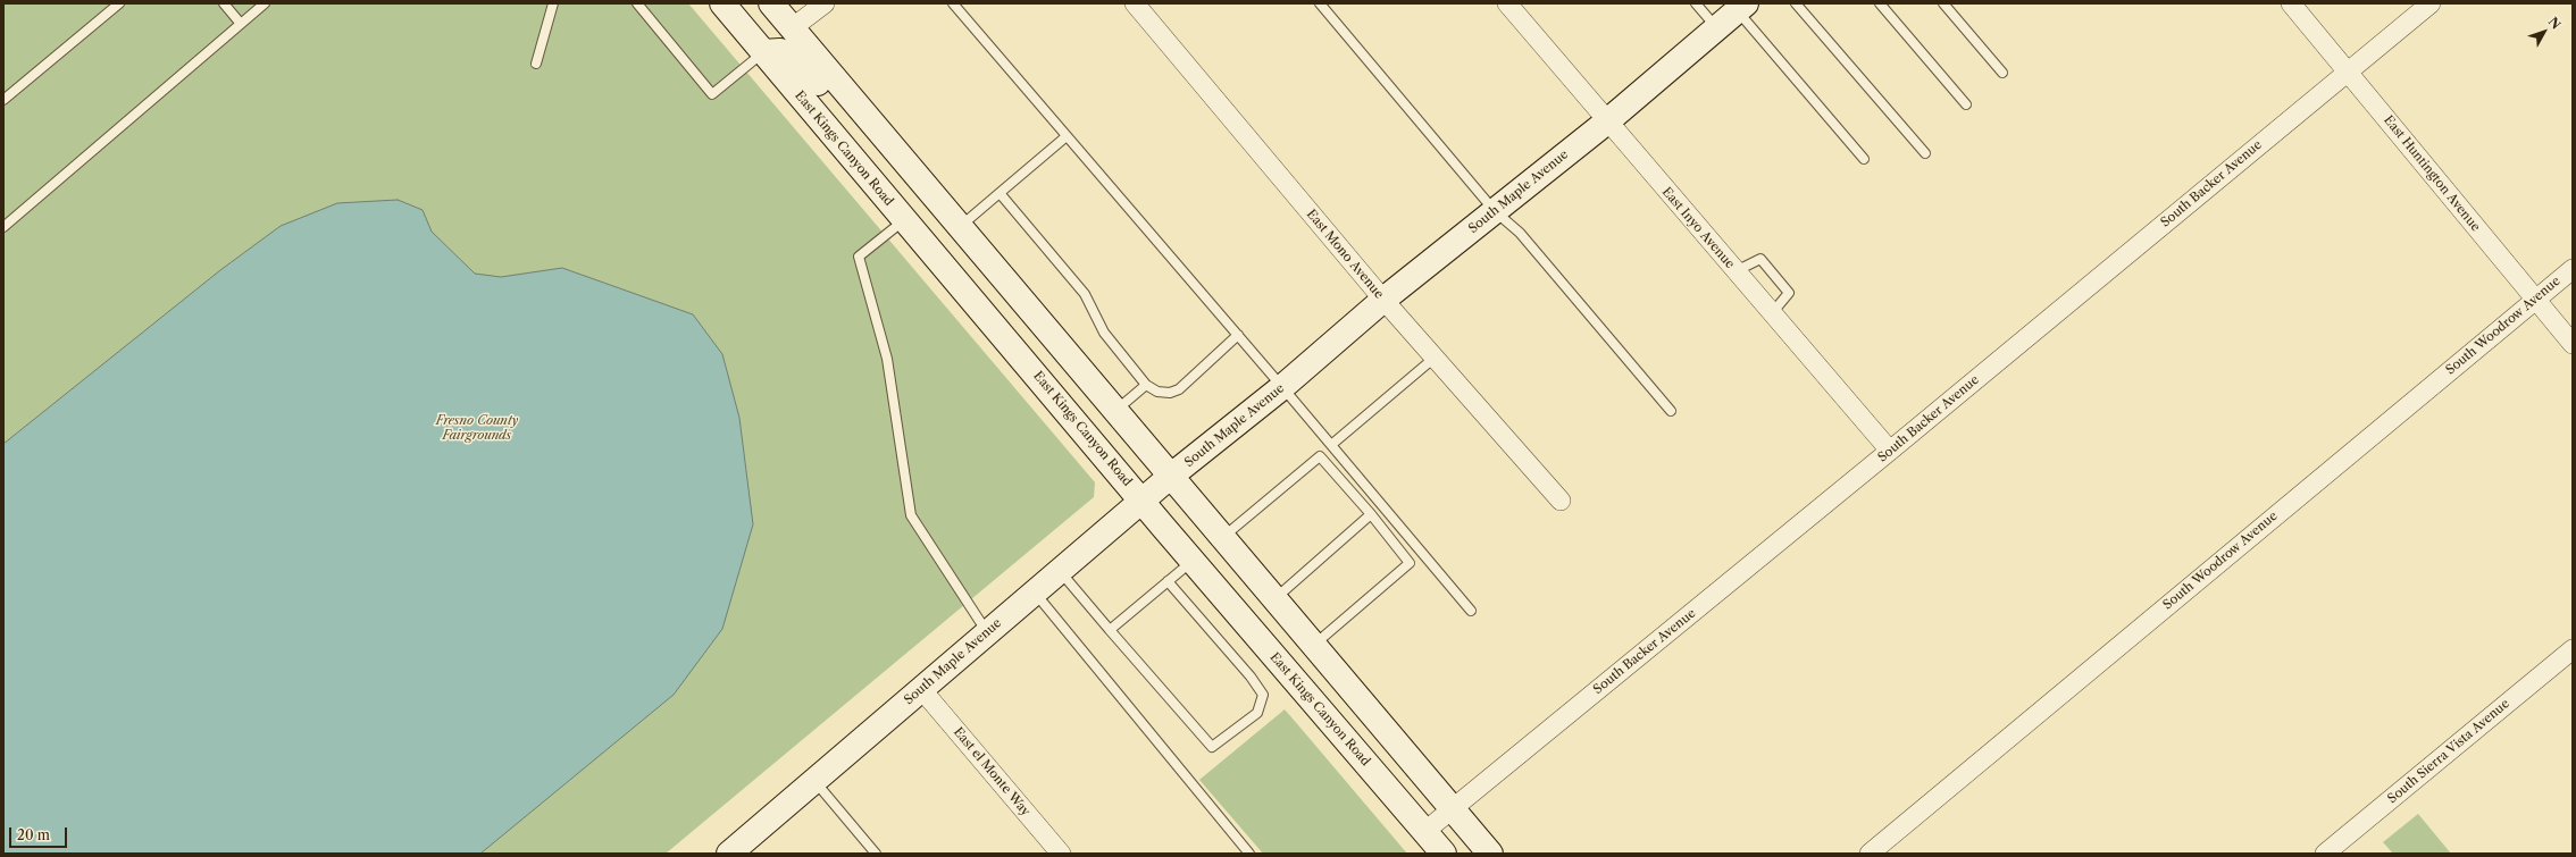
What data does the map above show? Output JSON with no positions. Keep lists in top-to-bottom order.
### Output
{
  "streets": {
    "main road": ["East Kings Canyon Road", "South Maple Avenue"],
    "street": [
      "East Huntington Avenue",
      "South Backer Avenue",
      "East Inyo Avenue",
      "East Mono Avenue",
      "South Woodrow Avenue",
      "South Sierra Vista Avenue",
      "East el Monte Way"
    ]
  },
  "crossings": [
    ["East Kings Canyon Road", "South Backer Avenue"],
    ["East Kings Canyon Road", "South Maple Avenue"],
    ["East Huntington Avenue", "South Backer Avenue"],
    ["East Huntington Avenue", "South Woodrow Avenue"],
    ["South Backer Avenue", "East Inyo Avenue"],
    ["South Maple Avenue", "East Inyo Avenue"],
    ["South Maple Avenue", "East Mono Avenue"],
    ["South Maple Avenue", "East el Monte Way"]
  ],
  "parks": ["Fresno County Fairgrounds"],
  "scale_bar": "20 m",
  "north": "top right"
}
